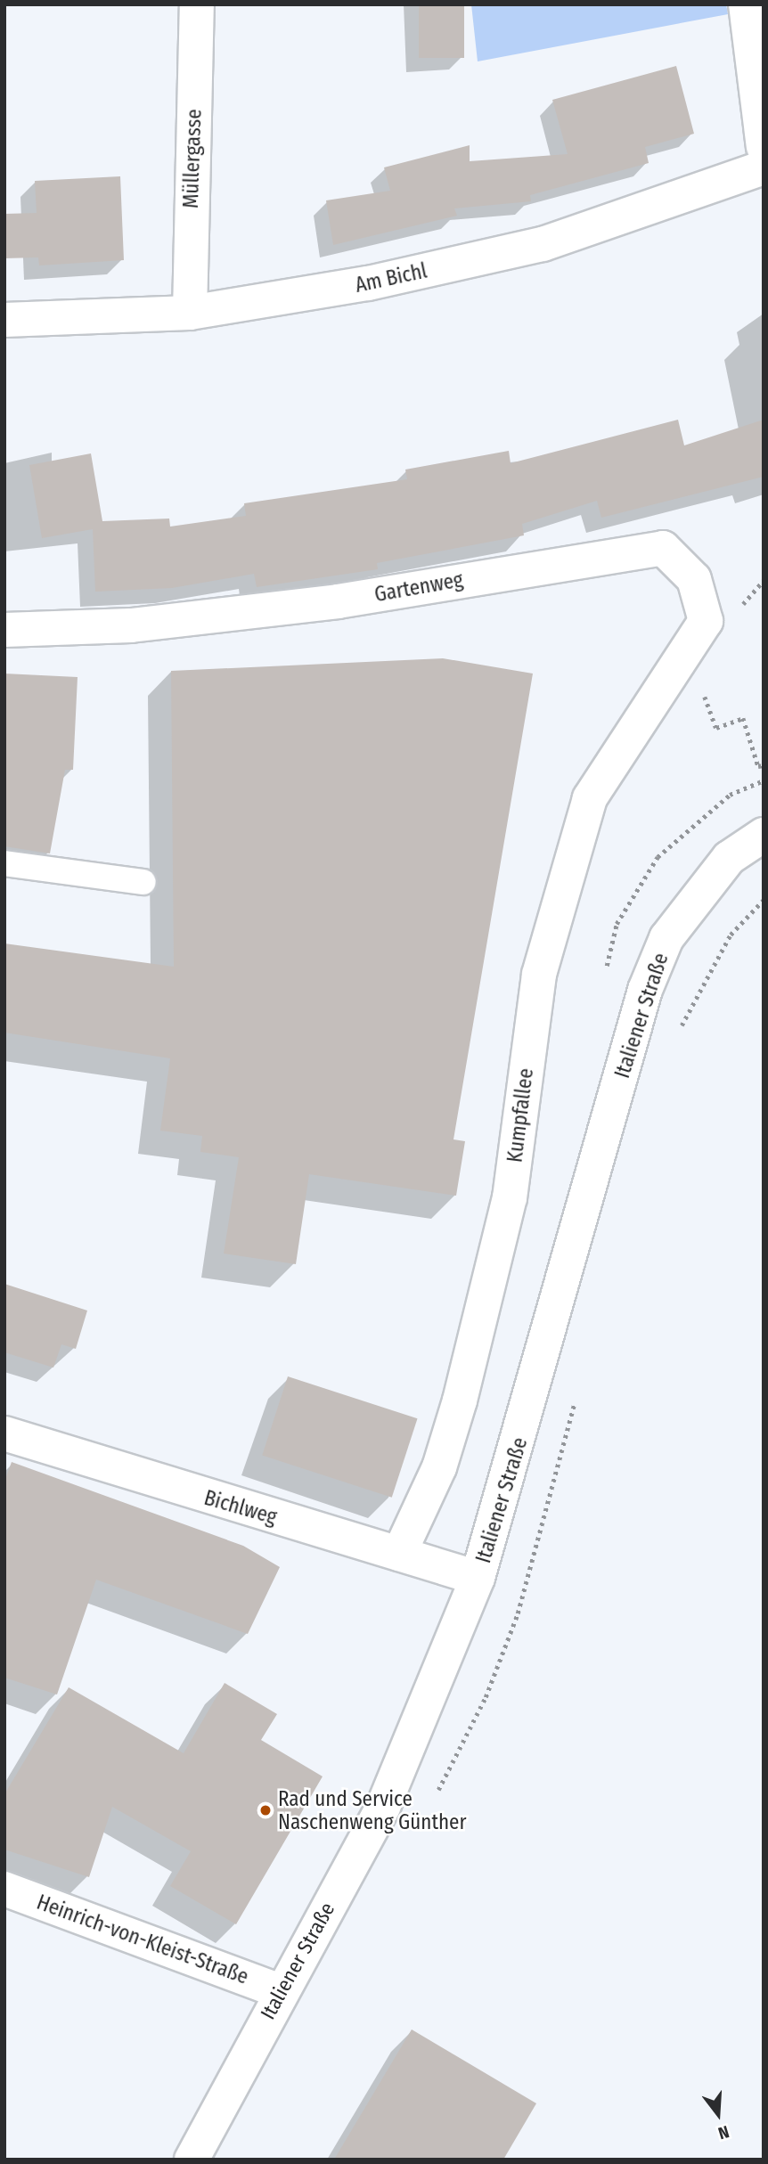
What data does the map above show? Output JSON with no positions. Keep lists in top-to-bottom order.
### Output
{
  "streets": {
    "street": [
      "Müllergasse",
      "Am Bichl",
      "Gartenweg",
      "Italiener Straße",
      "Kumpfallee",
      "Bichlweg",
      "Heinrich-von-Kleist-Straße"
    ]
  },
  "crossings": [
    ["Müllergasse", "Am Bichl"],
    ["Gartenweg", "Kumpfallee"],
    ["Italiener Straße", "Bichlweg"],
    ["Italiener Straße", "Heinrich-von-Kleist-Straße"],
    ["Kumpfallee", "Bichlweg"]
  ],
  "places": ["Rad und Service Naschenweng Günther"],
  "north": "bottom"
}
